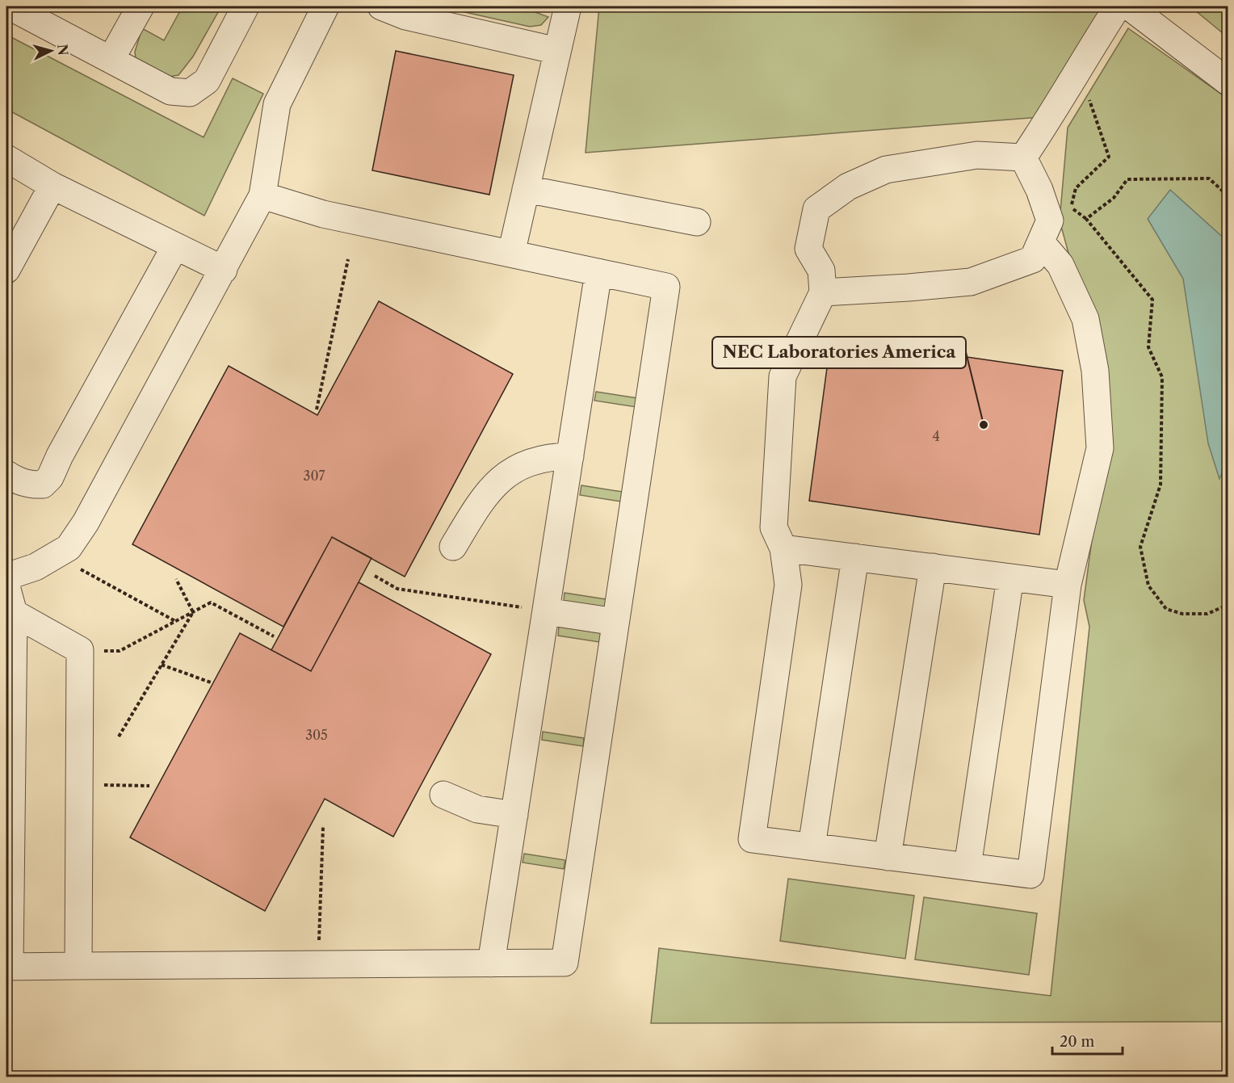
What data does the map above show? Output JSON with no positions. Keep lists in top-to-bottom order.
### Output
{
  "places": ["NEC Laboratories America"],
  "house_numbers": ["4", "307", "305"],
  "scale_bar": "20 m",
  "north": "right"
}
